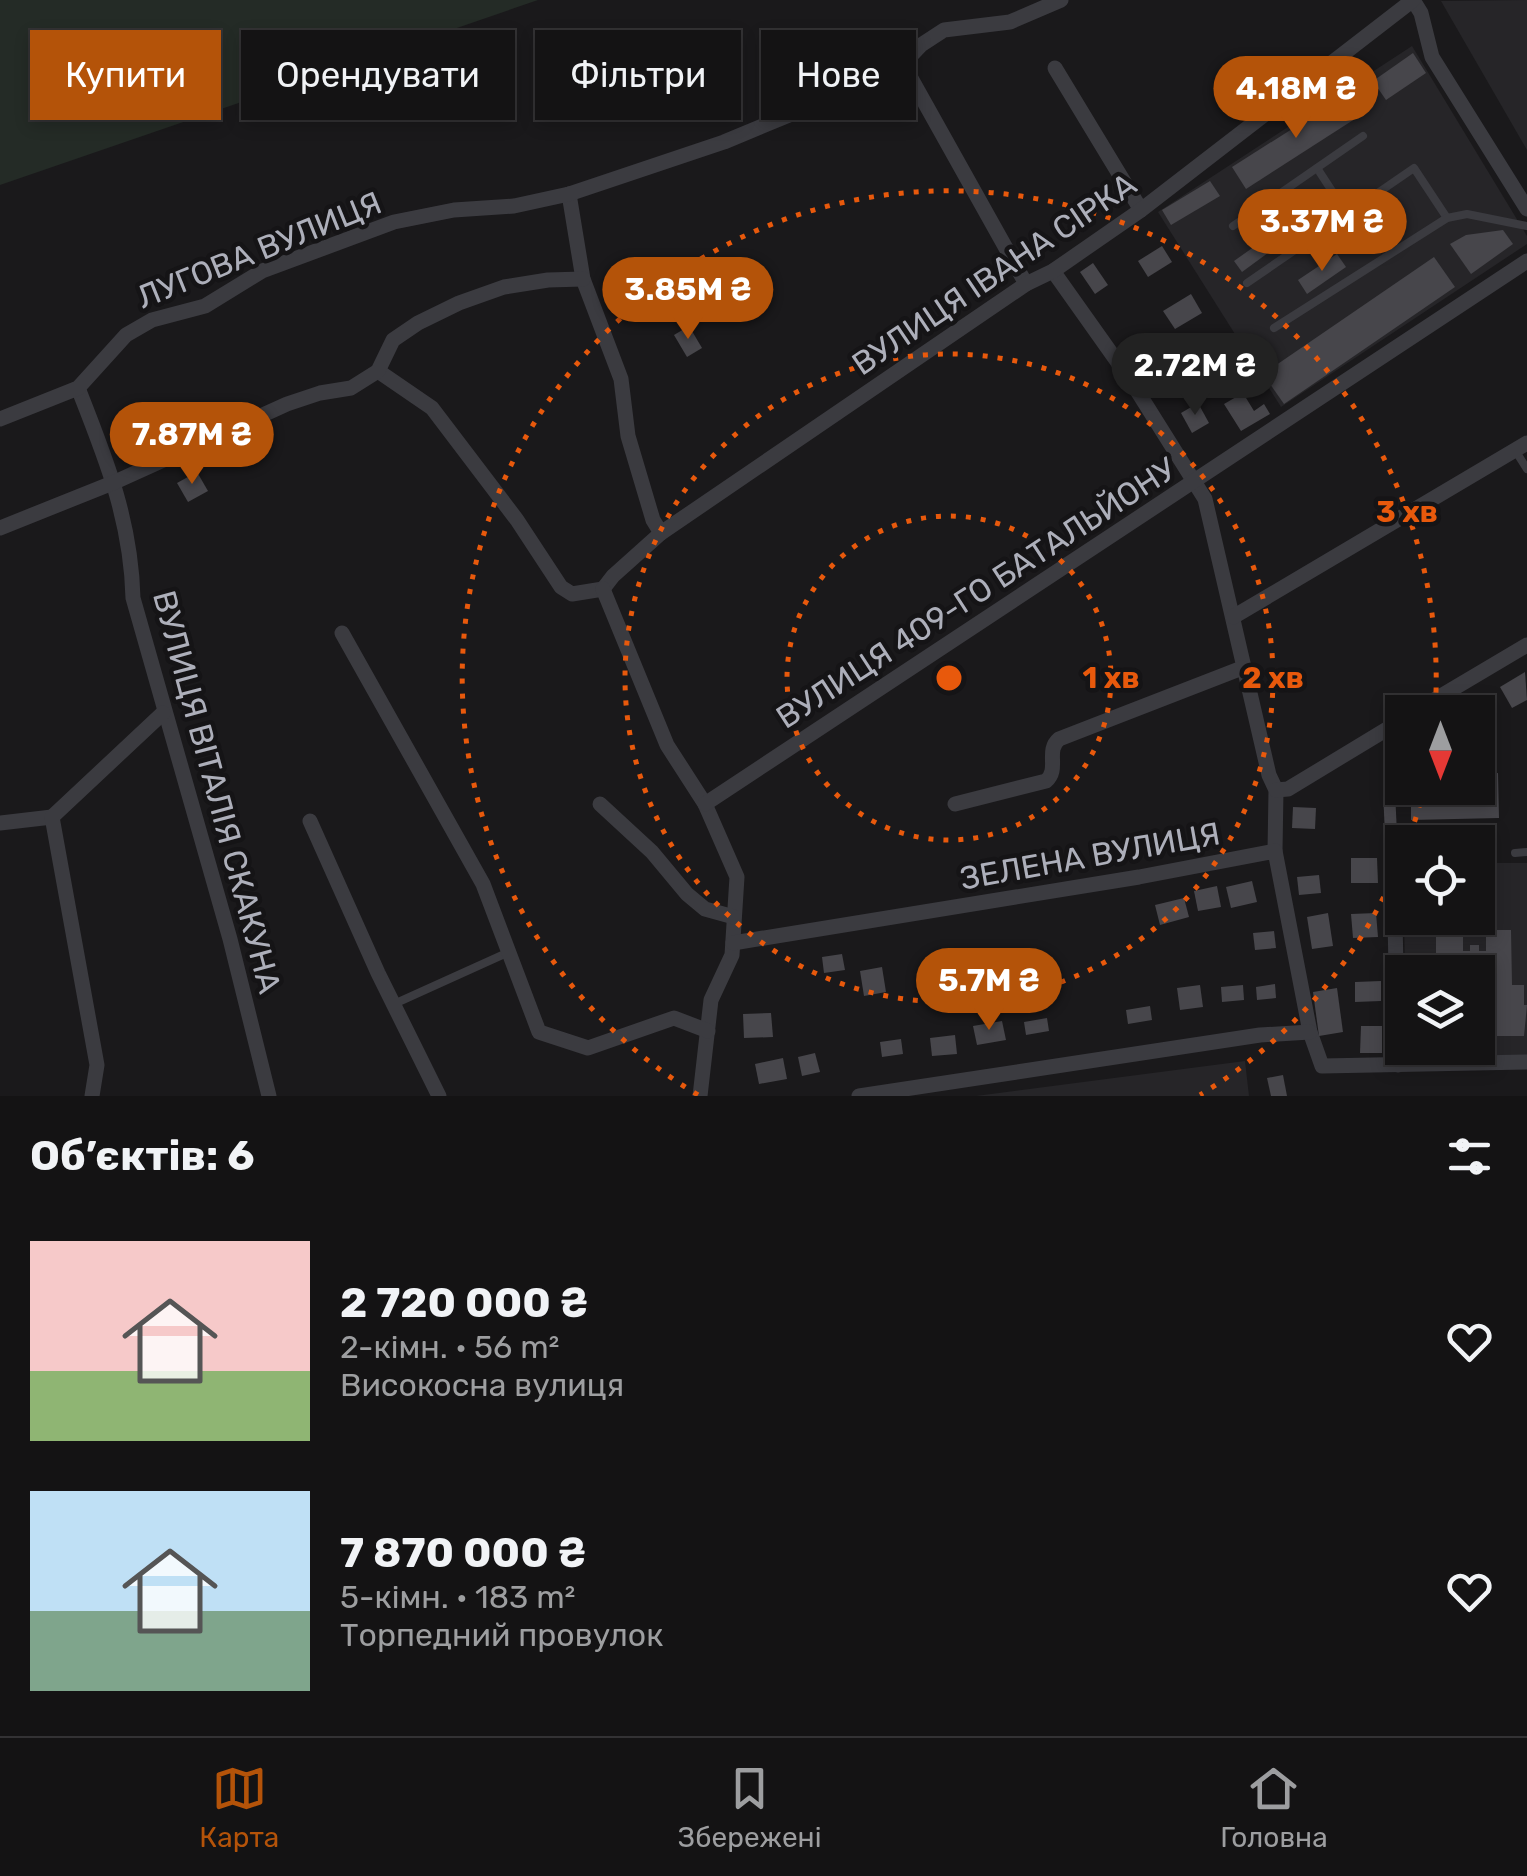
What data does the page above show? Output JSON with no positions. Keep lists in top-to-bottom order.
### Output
{
  "streets": {
    "street": [
      "ЛУГОВА ВУЛИЦЯ",
      "ВУЛИЦЯ ІВАНА СІРКА",
      "ВУЛИЦЯ 409-ГО БАТАЛЬЙОНУ",
      "ВУЛИЦЯ ВІТАЛІЯ СКАКУНА",
      "ЗЕЛЕНА ВУЛИЦЯ"
    ]
  },
  "crossings": [
    ["ЛУГОВА ВУЛИЦЯ", "ВУЛИЦЯ ВІТАЛІЯ СКАКУНА"]
  ],
  "north": "bottom",
  "page": {
    "chip": [
      "Купити",
      "Орендувати",
      "Фільтри",
      "Нове"
    ],
    "price": [
      "4.18M ₴",
      "3.37M ₴",
      "3.85M ₴",
      "2.72M ₴",
      "7.87M ₴",
      "5.7M ₴"
    ],
    "heading": "Об’єктів: 6",
    "list": [
      {
        "name": "2 720 000 ₴",
        "note": "2-кімн. · 56 m² · Високосна вулиця"
      },
      {
        "name": "7 870 000 ₴",
        "note": "5-кімн. · 183 m² · Торпедний провулок"
      }
    ],
    "tabs": ["Карта", "Збережені", "Головна"]
  },
  "rings": ["3 хв", "1 хв", "2 хв"]
}
